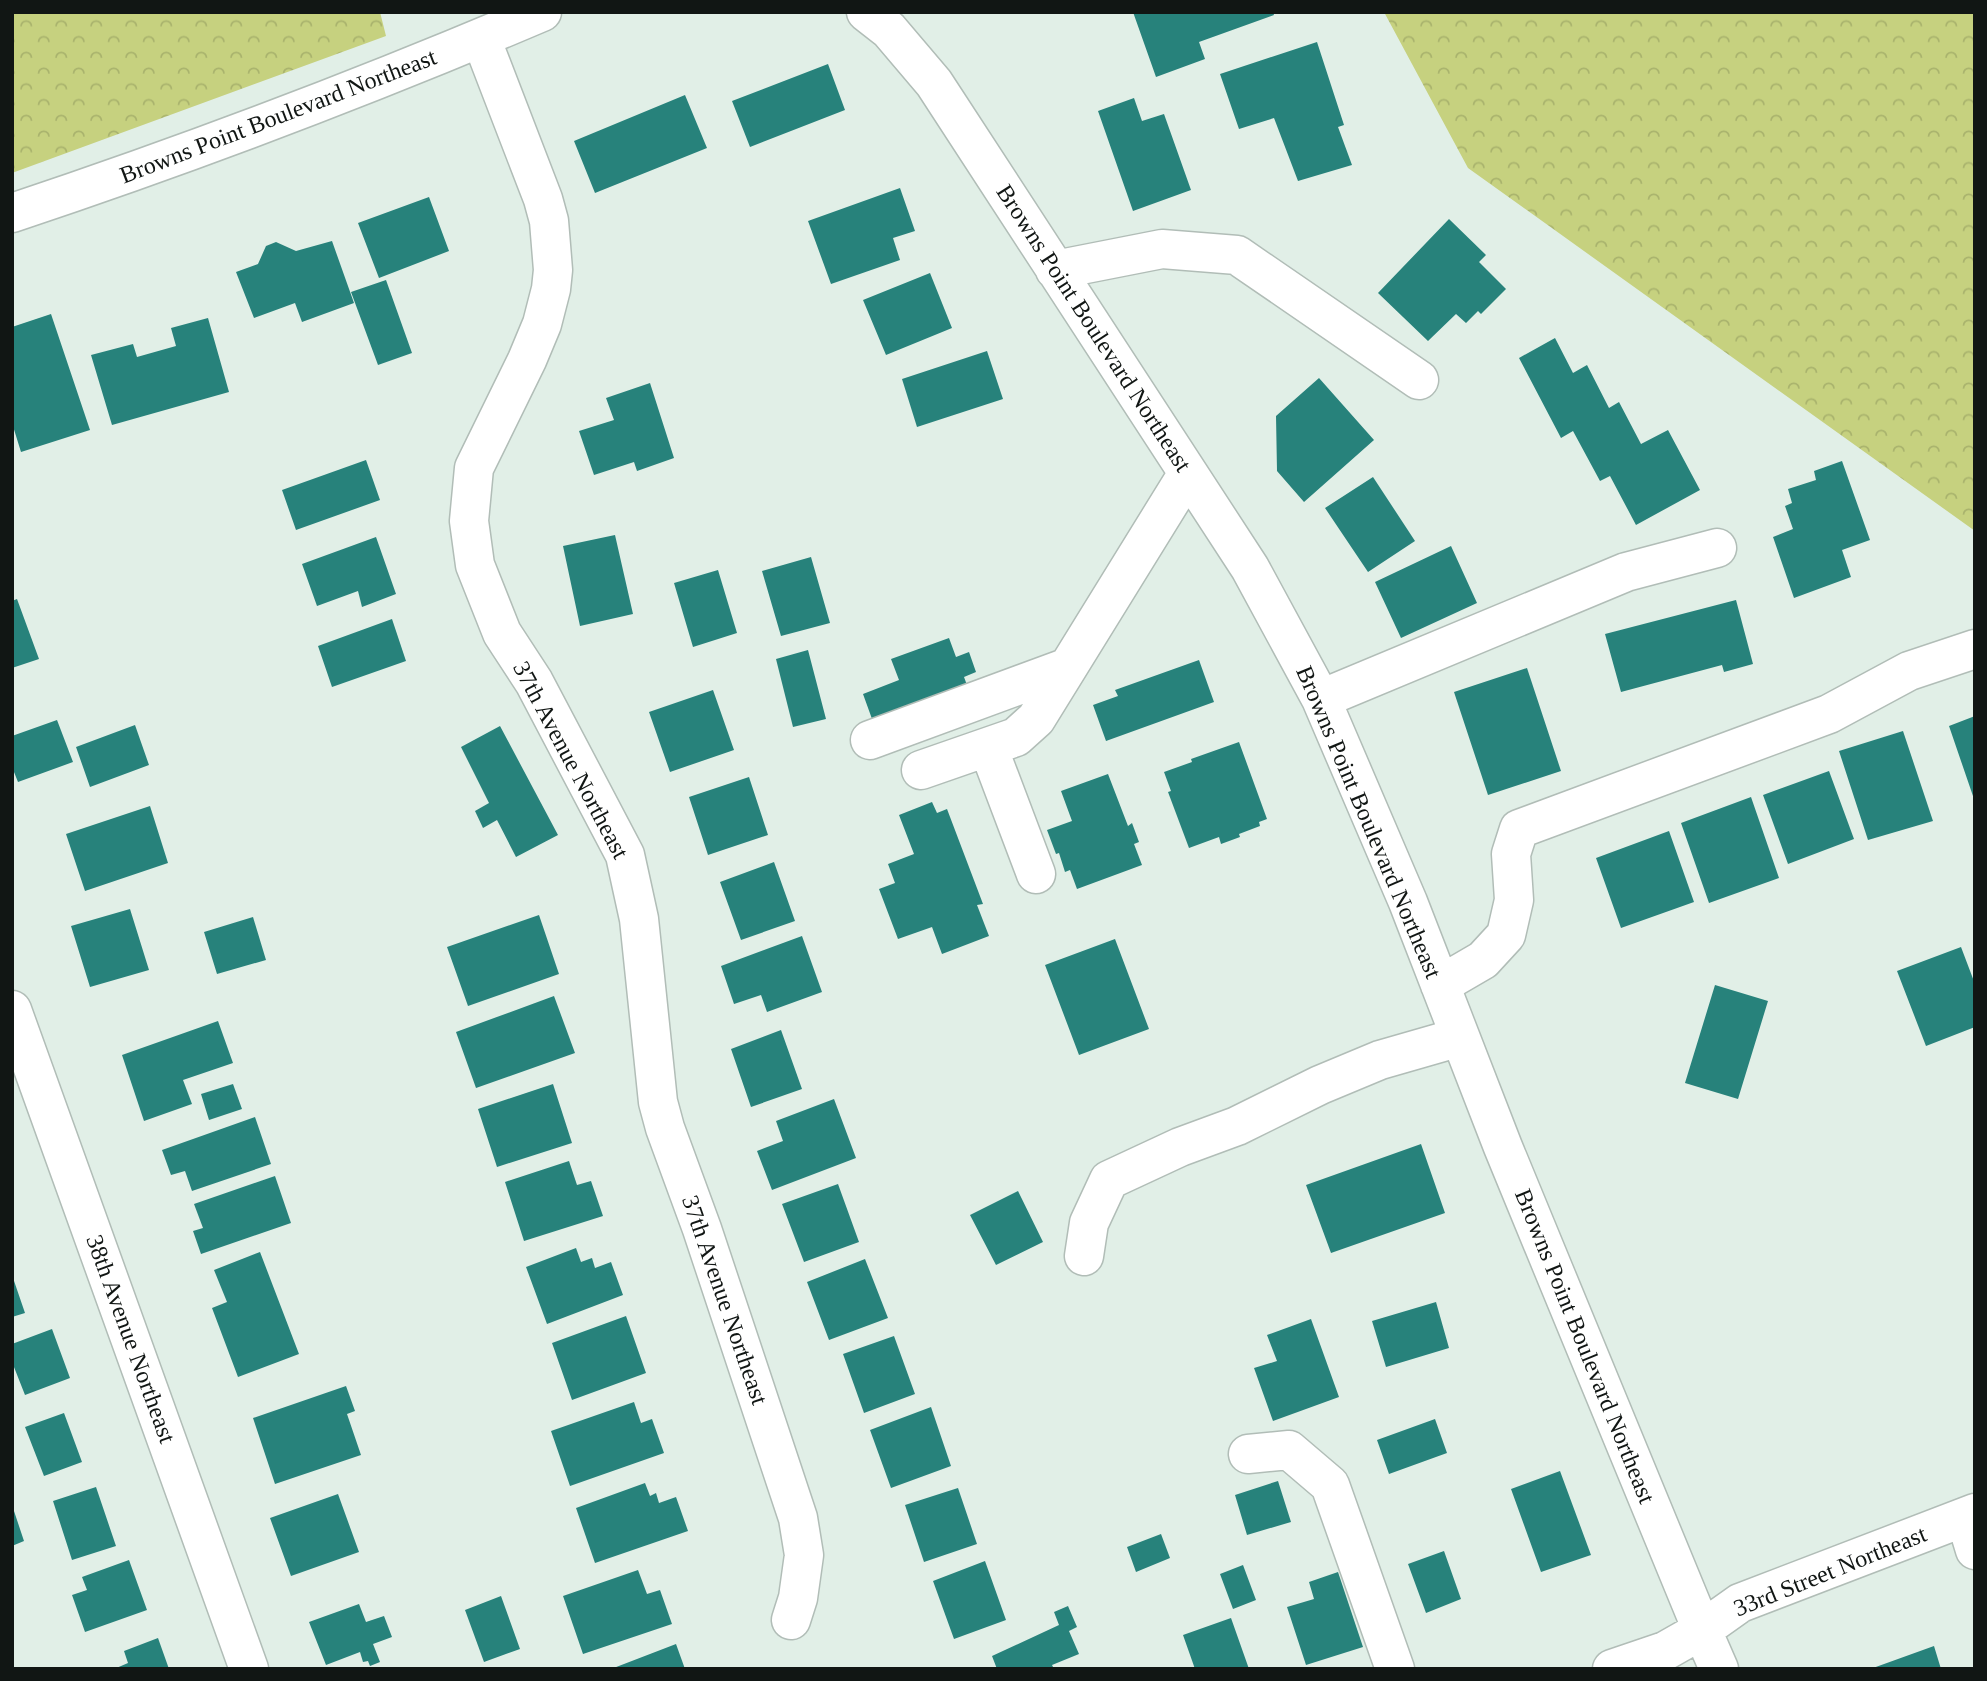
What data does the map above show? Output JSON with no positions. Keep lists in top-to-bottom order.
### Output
{
  "streets": {
    "street": [
      "Browns Point Boulevard Northeast",
      "37th Avenue Northeast",
      "38th Avenue Northeast",
      "33rd Street Northeast"
    ]
  },
  "crossings": [
    ["Browns Point Boulevard Northeast", "37th Avenue Northeast"],
    ["Browns Point Boulevard Northeast", "33rd Street Northeast"]
  ]
}
